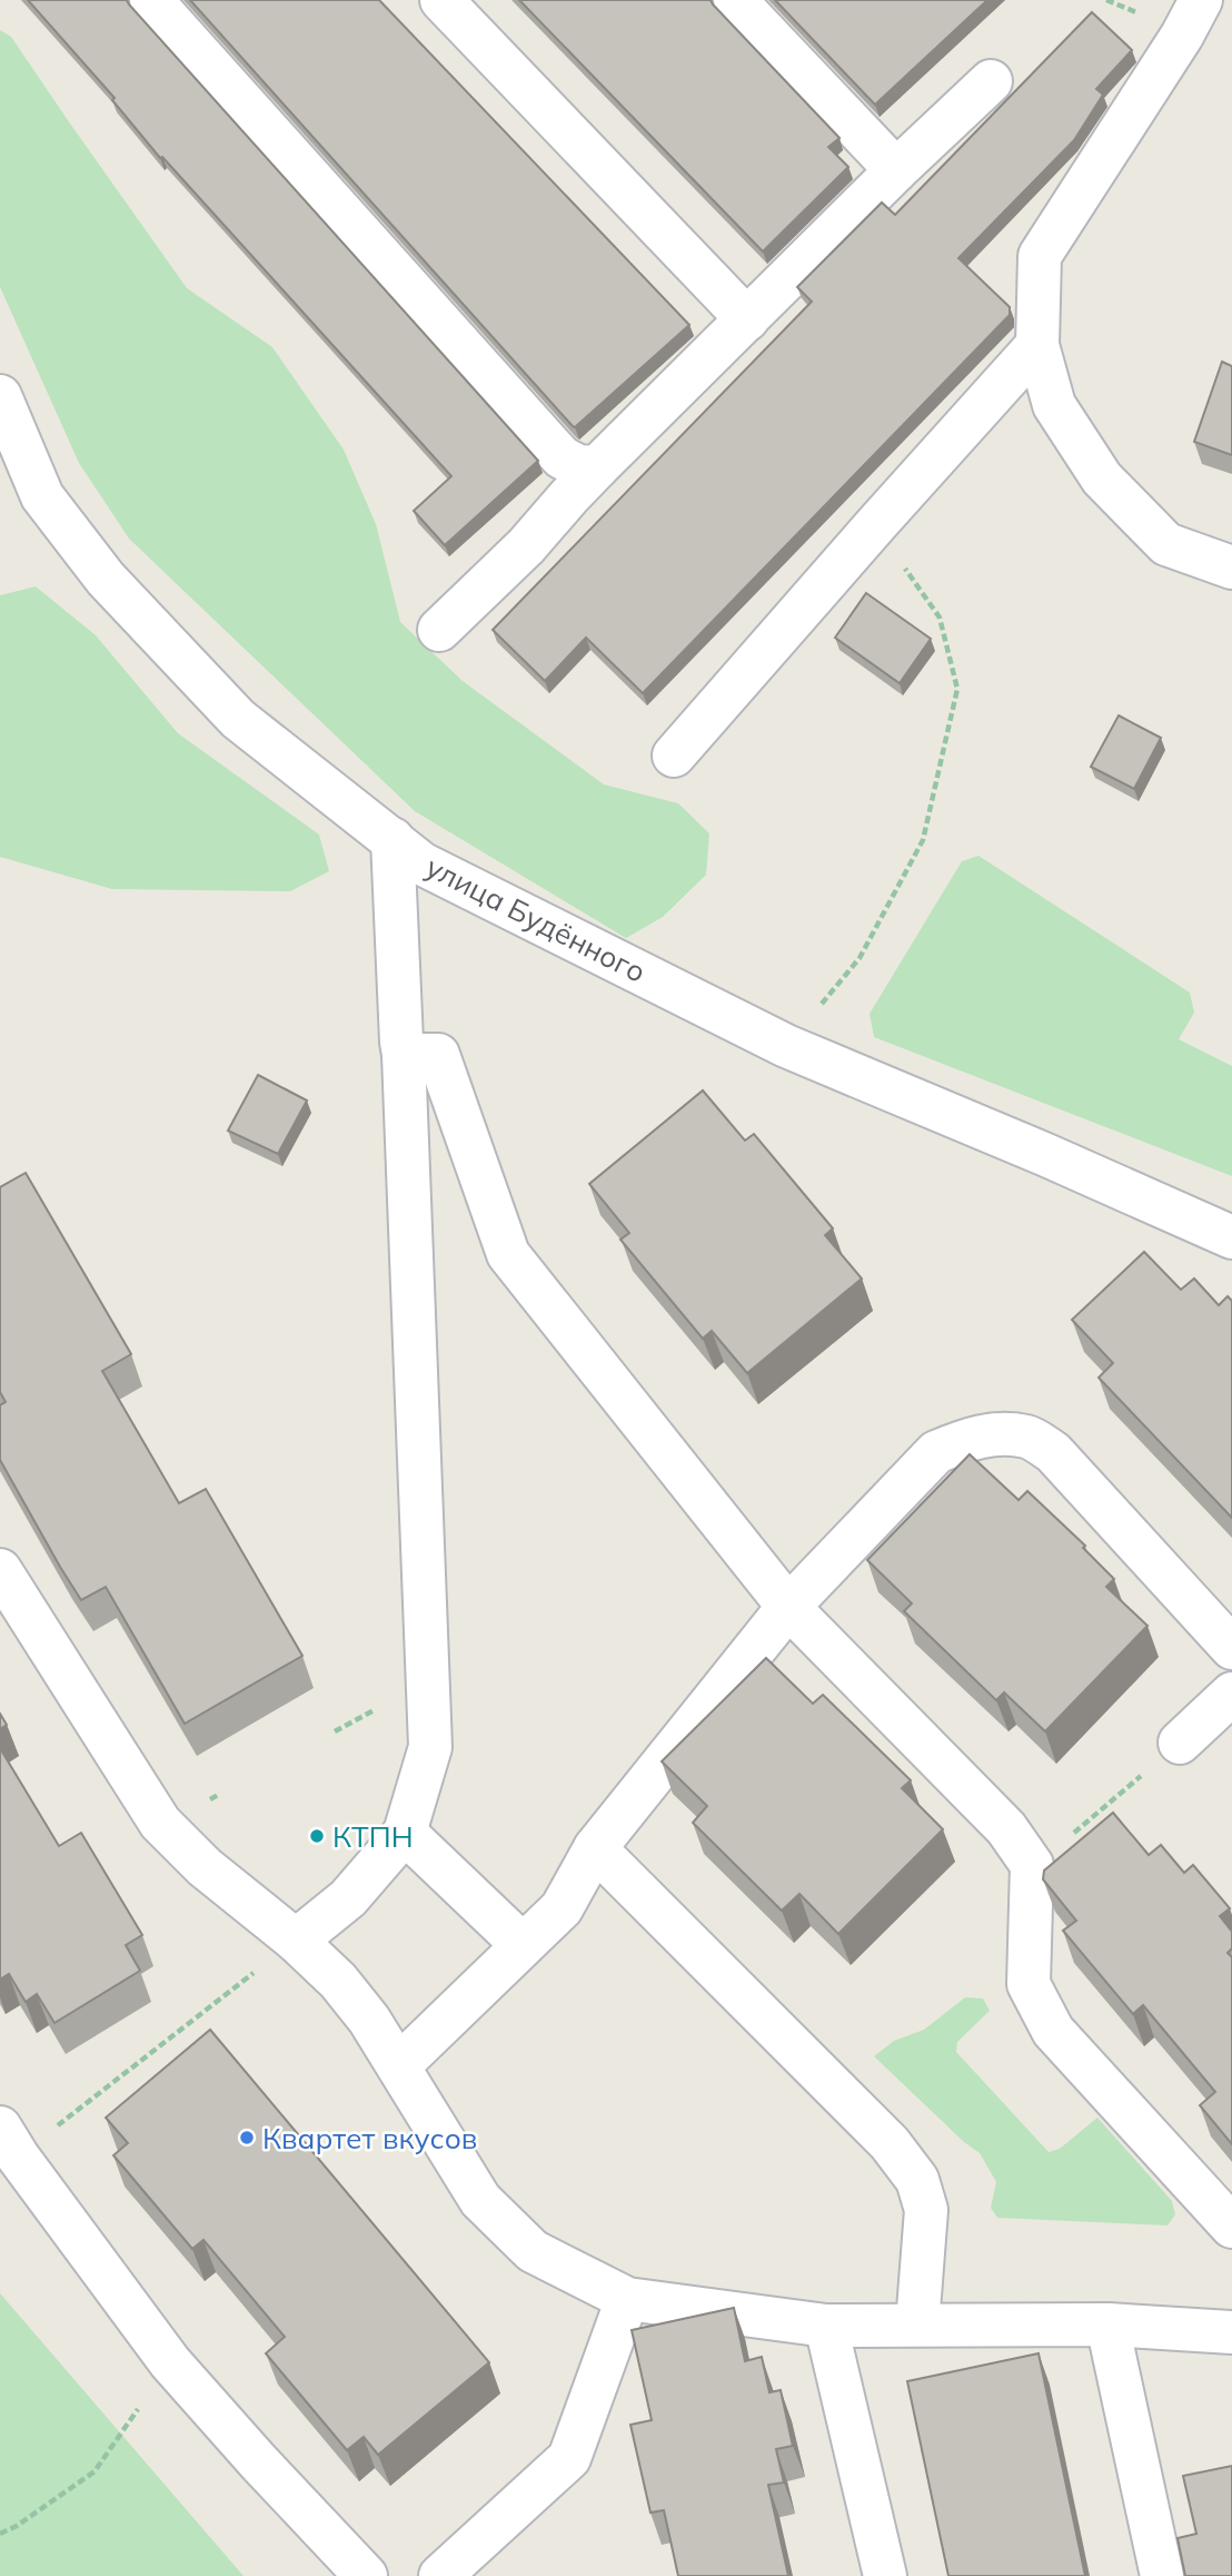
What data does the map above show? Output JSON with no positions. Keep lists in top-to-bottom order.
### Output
{
  "streets": {
    "street": ["улица Будённого"]
  },
  "places": ["КТПН", "Квартет вкусов"]
}
